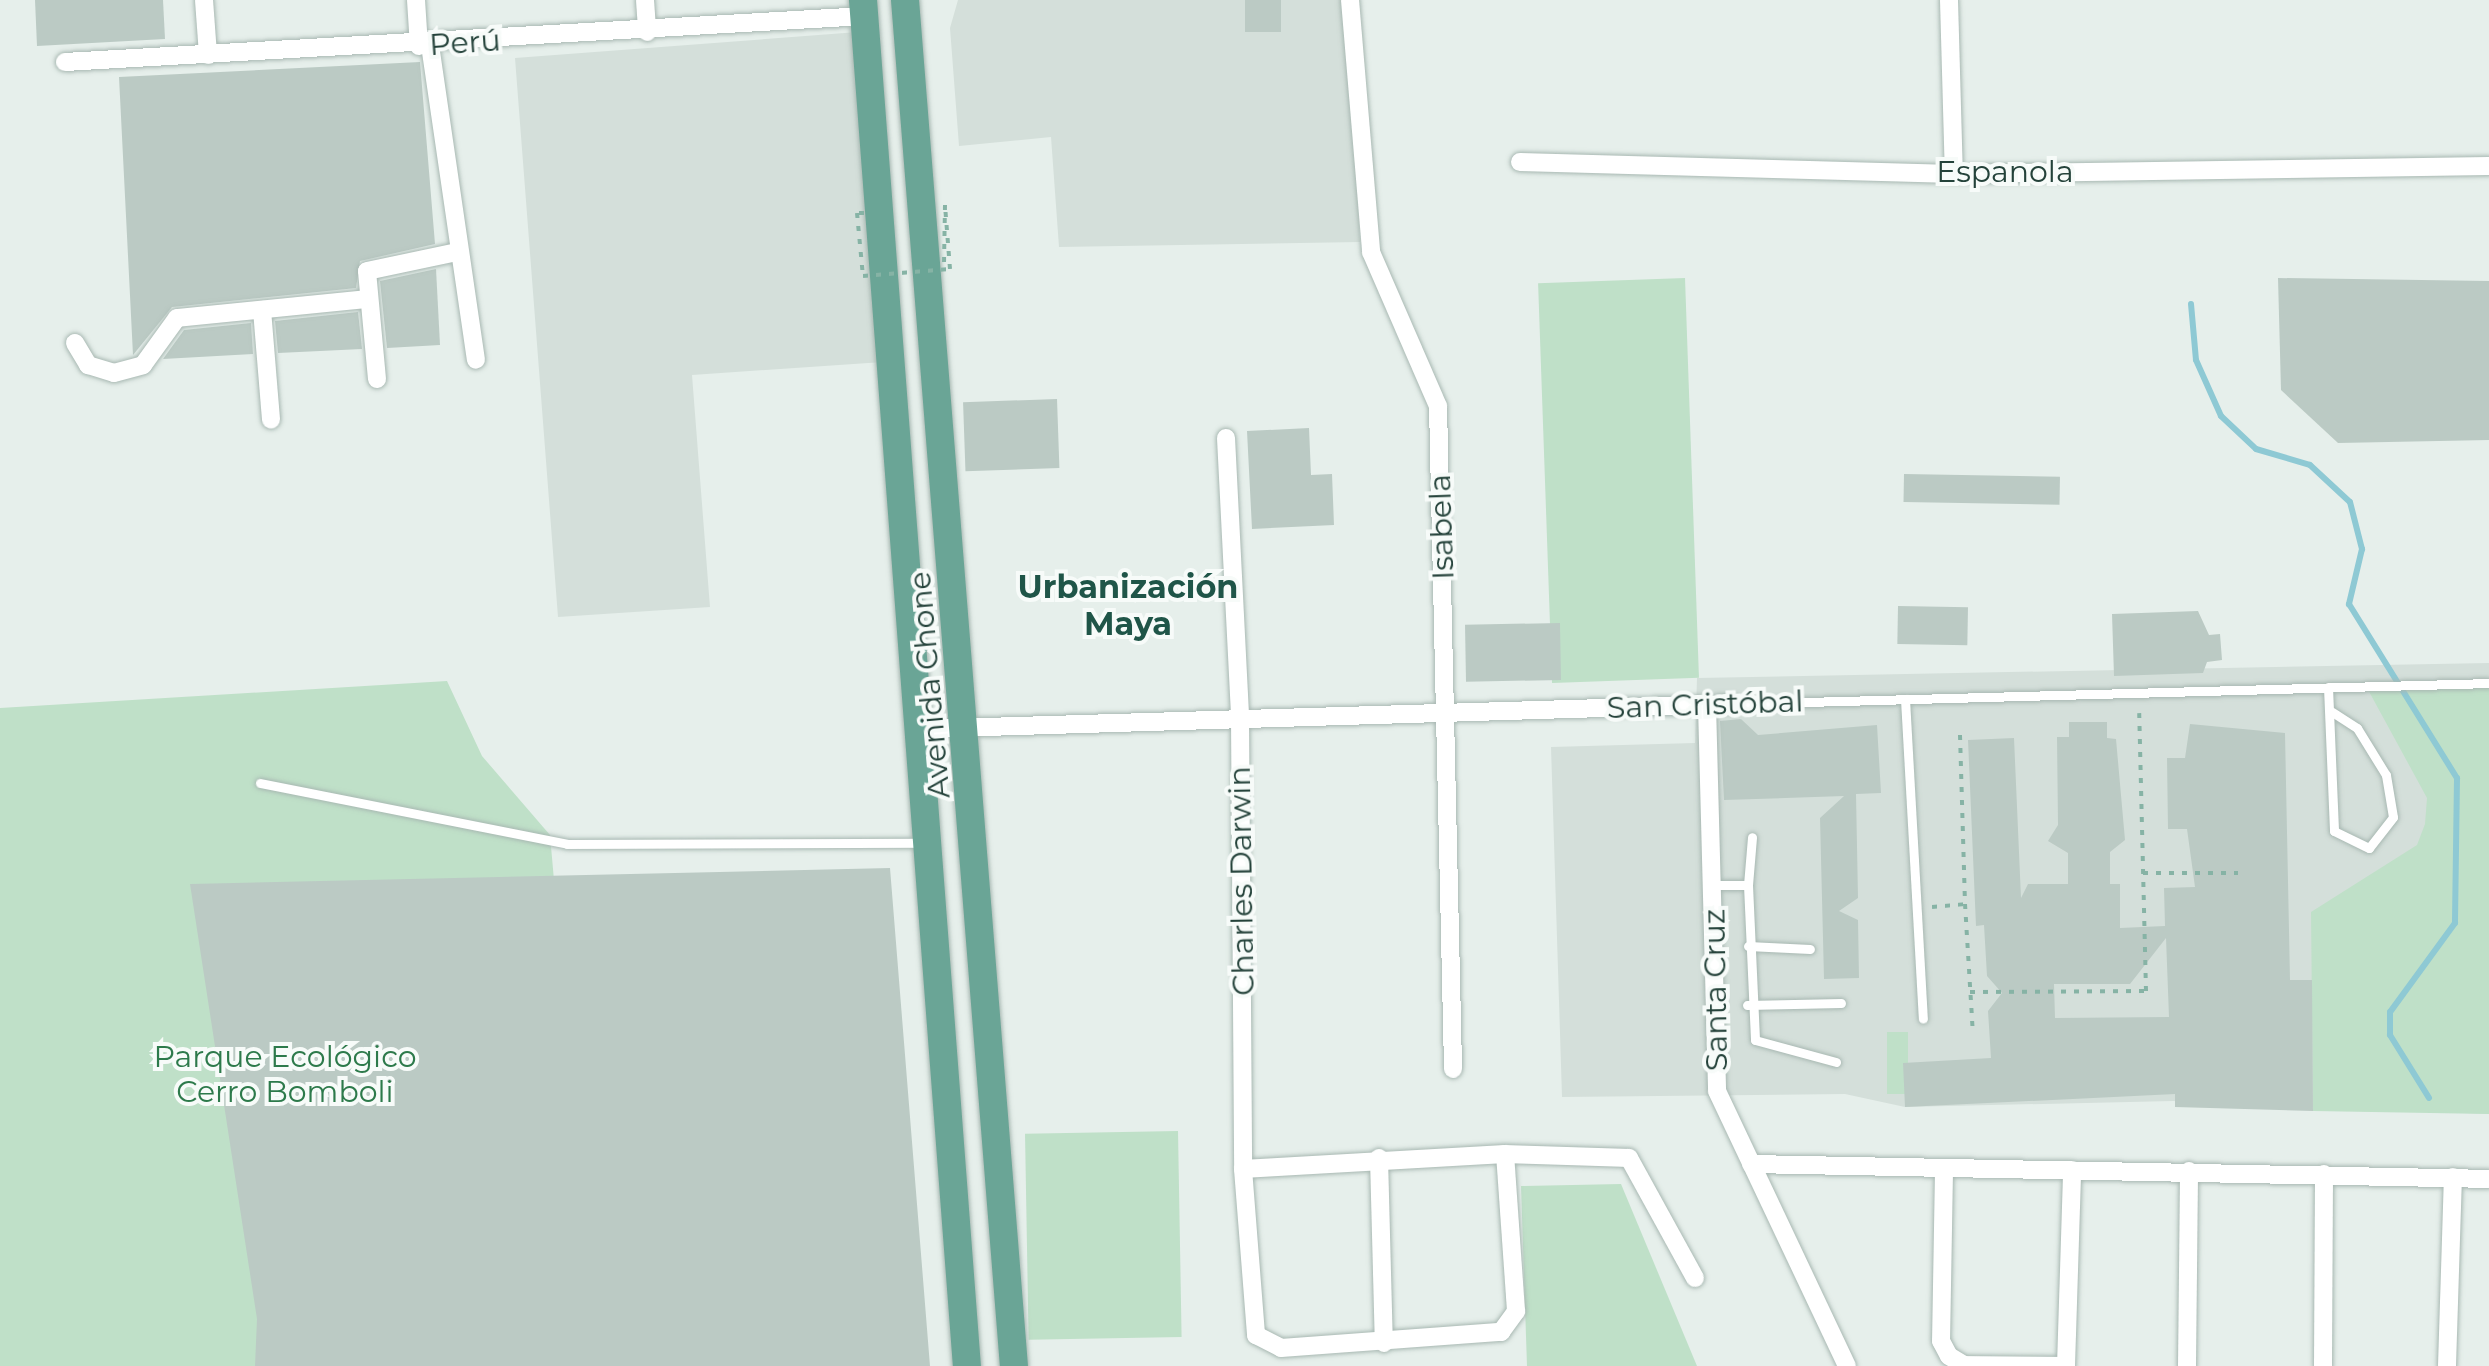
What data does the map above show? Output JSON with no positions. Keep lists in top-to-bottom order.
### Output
{
  "streets": {
    "main road": ["Avenida Chone"],
    "street": [
      "Perú",
      "Espanola",
      "Isabela",
      "San Cristóbal",
      "Charles Darwin",
      "Santa Cruz"
    ]
  },
  "crossings": [
    ["Perú", "Avenida Chone"],
    ["Isabela", "San Cristóbal"],
    ["Avenida Chone", "San Cristóbal"],
    ["San Cristóbal", "Charles Darwin"],
    ["San Cristóbal", "Santa Cruz"]
  ],
  "districts": ["Urbanización Maya"],
  "parks": ["Parque Ecológico Cerro Bomboli"]
}
